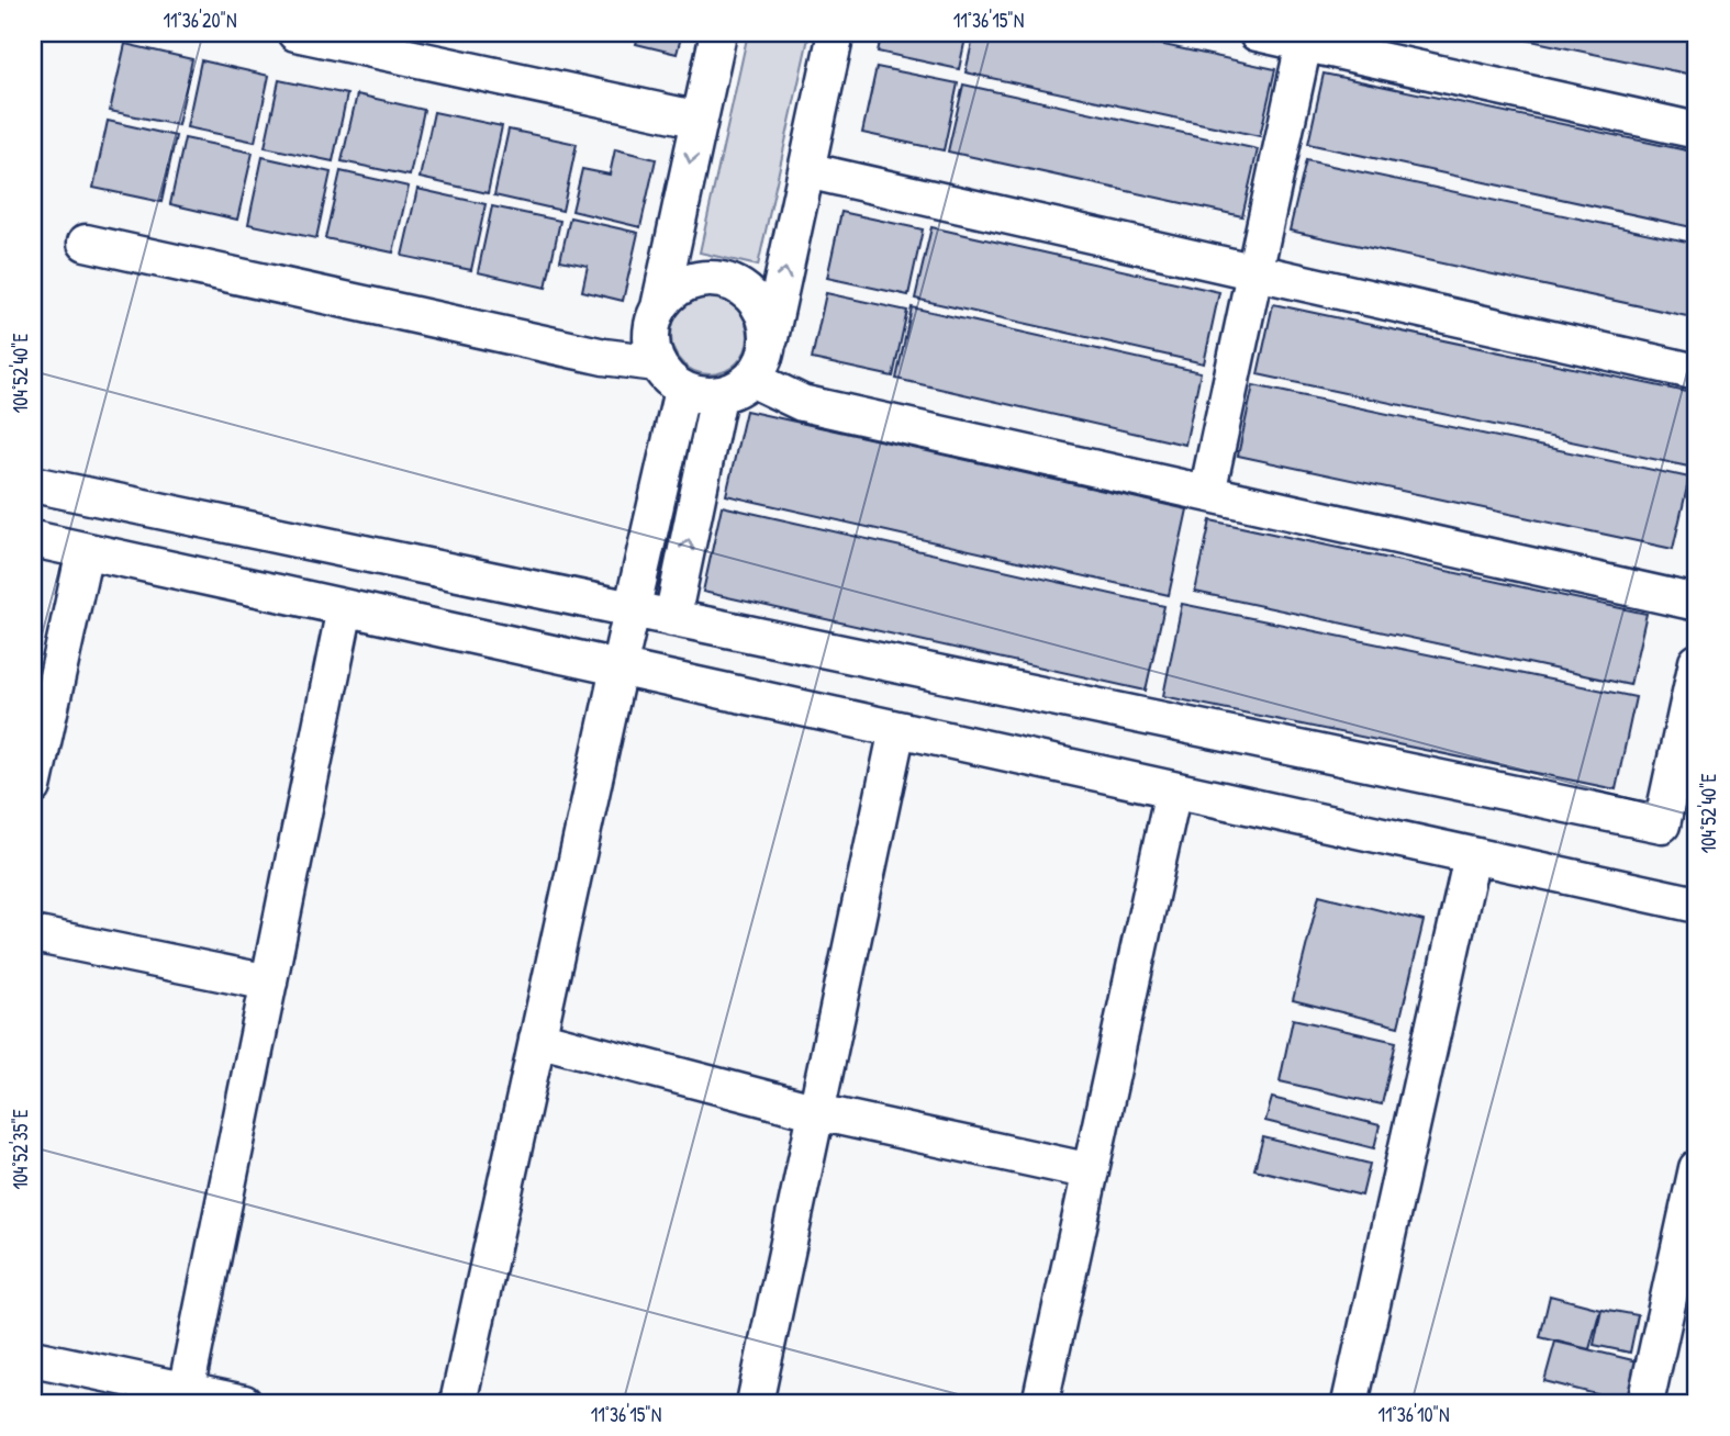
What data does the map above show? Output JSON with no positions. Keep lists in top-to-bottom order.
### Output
{
  "coordinates": [
    "11°36'20\"N",
    "11°36'15\"N",
    "104°52'40\"E",
    "104°52'35\"E",
    "11°36'10\"N"
  ]
}
